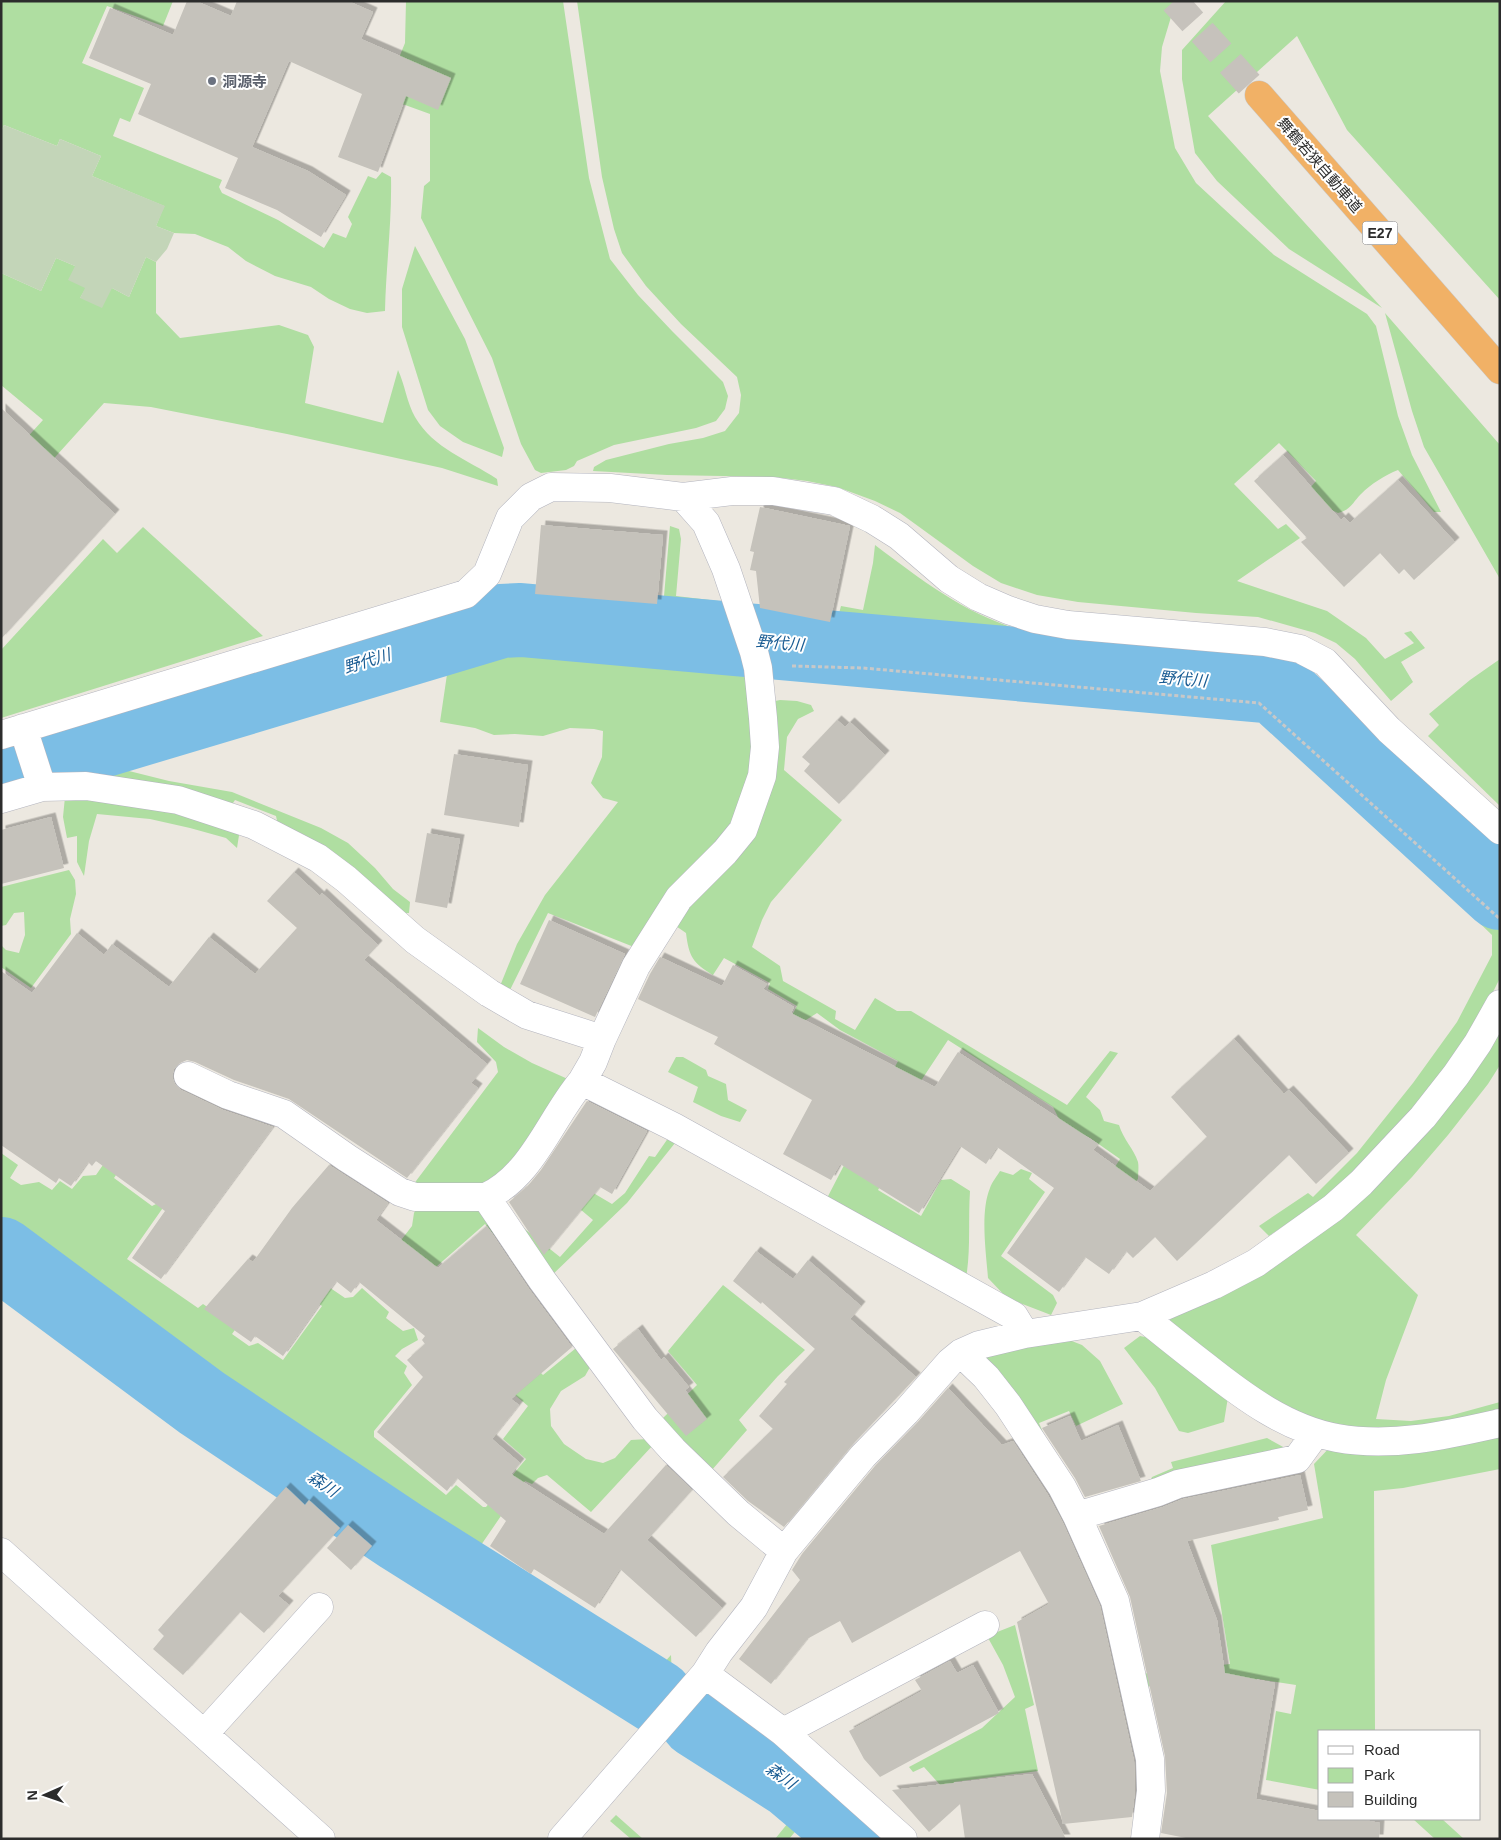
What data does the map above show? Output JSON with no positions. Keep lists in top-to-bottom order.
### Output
{
  "streets": {
    "highway": ["舞鶴若狭自動車道", "E27"]
  },
  "water": ["野代川", "森川"],
  "places": ["洞源寺"],
  "legend": ["Road", "Park", "Building"],
  "north": "left"
}
